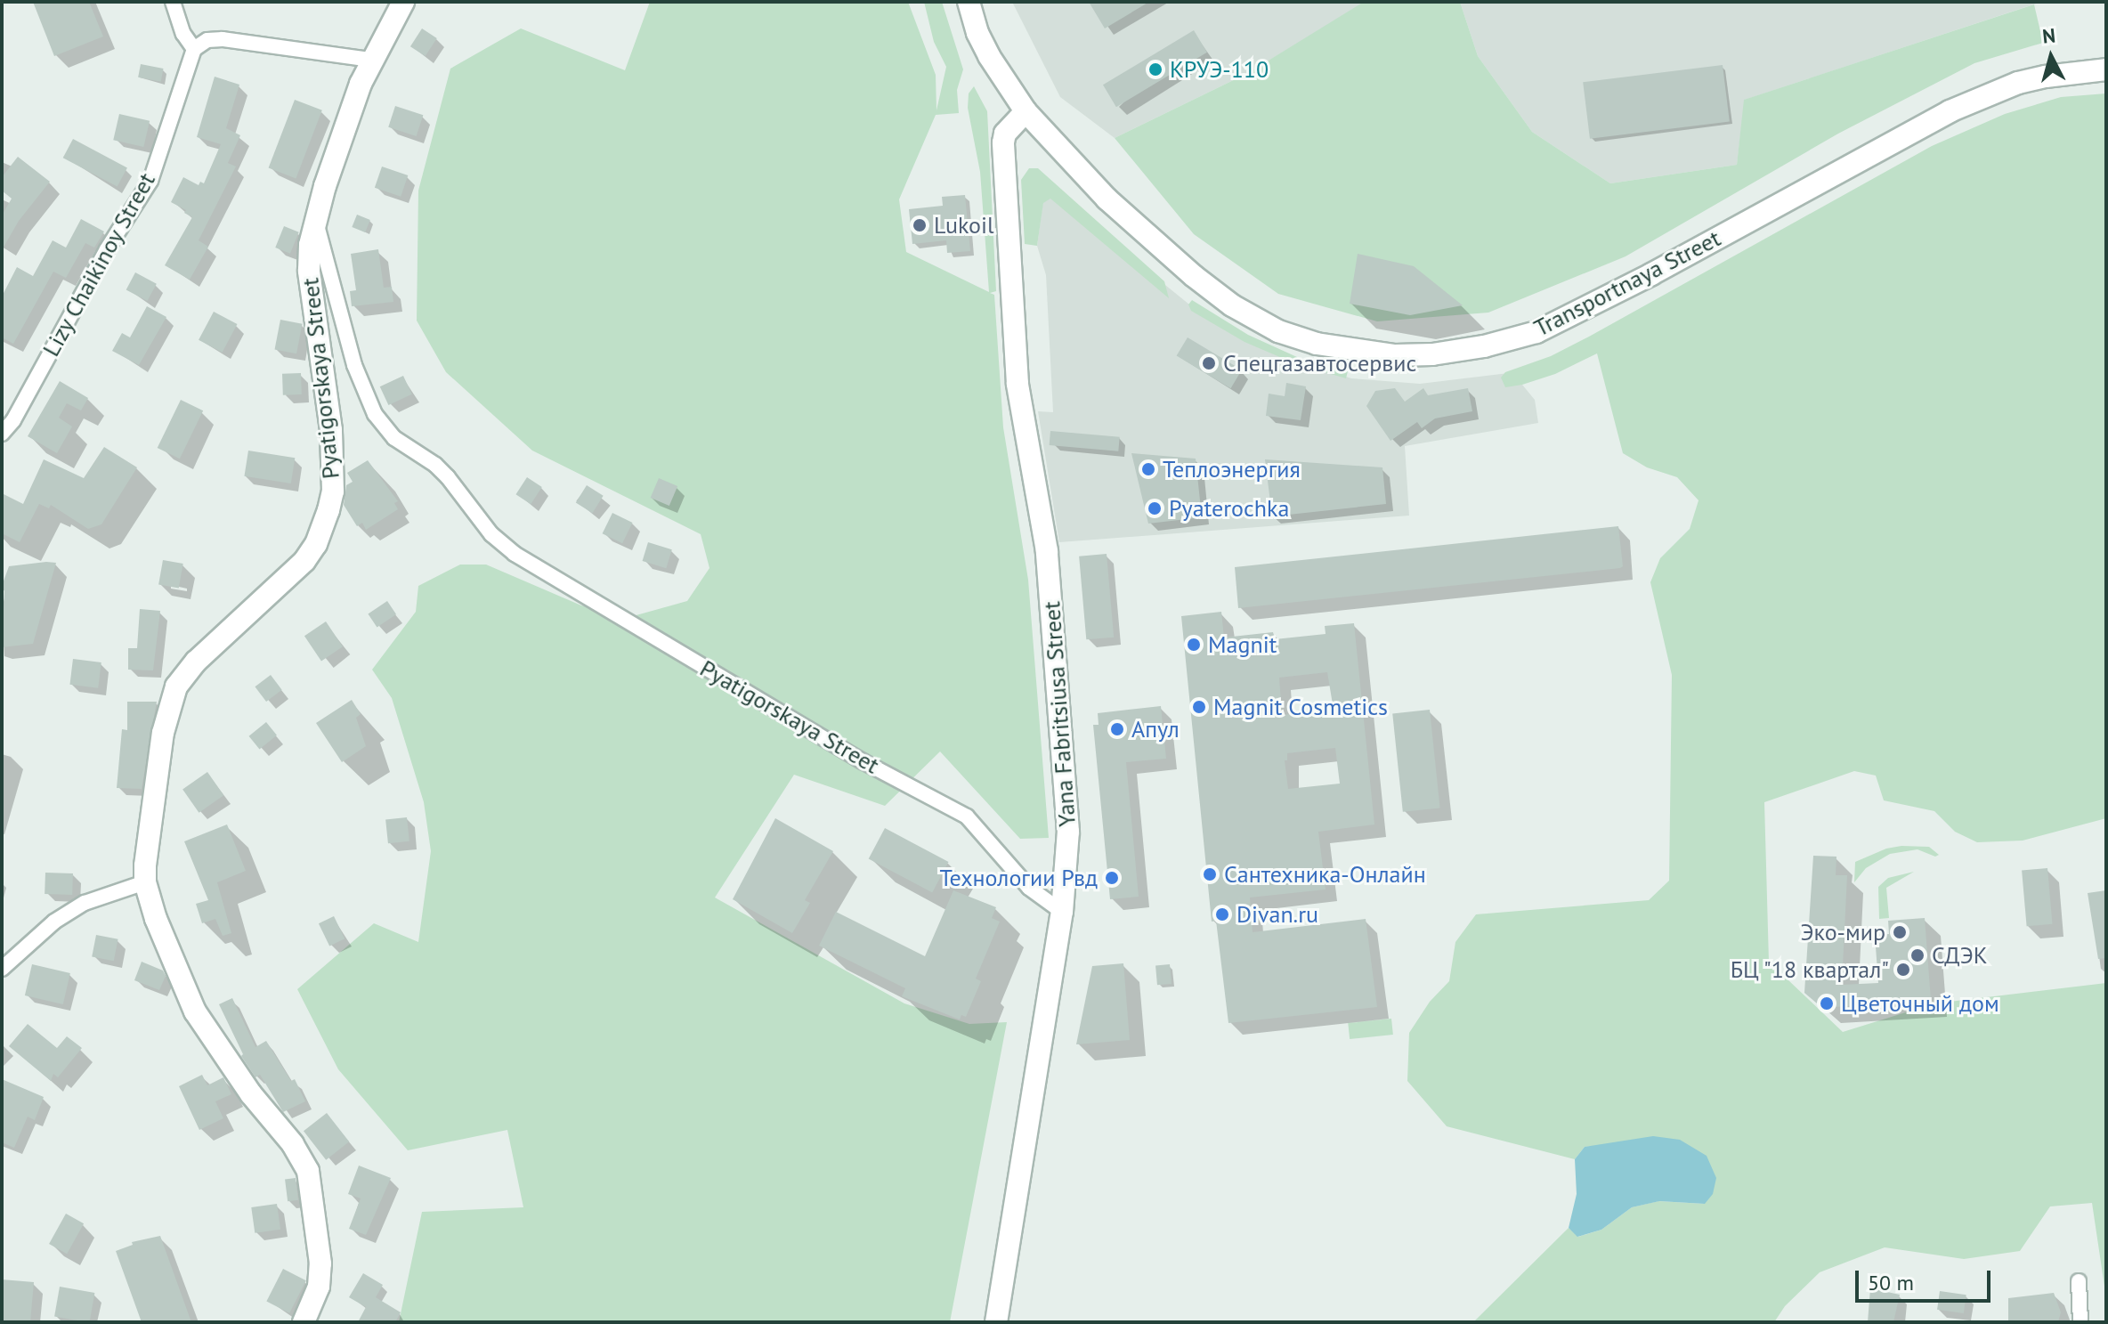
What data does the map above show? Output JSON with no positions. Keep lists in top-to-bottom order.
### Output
{
  "streets": {
    "main road": ["Transportnaya Street", "Pyatigorskaya Street", "Yana Fabritsiusa Street"],
    "street": ["Lizy Chaikinoy Street"]
  },
  "crossings": [
    ["Transportnaya Street", "Yana Fabritsiusa Street"],
    ["Pyatigorskaya Street", "Yana Fabritsiusa Street"]
  ],
  "places": [
    "КРУЭ-110",
    "Lukoil",
    "Спецгазавтосервис",
    "Теплоэнергия",
    "Pyaterochka",
    "Magnit",
    "Magnit Cosmetics",
    "Апул",
    "Сантехника-Онлайн",
    "Технологии Рвд",
    "Divan.ru",
    "Эко-мир",
    "СДЭК",
    "БЦ \"18 квартал\"",
    "Цветочный дом"
  ],
  "scale_bar": "50 m",
  "north": "top"
}
